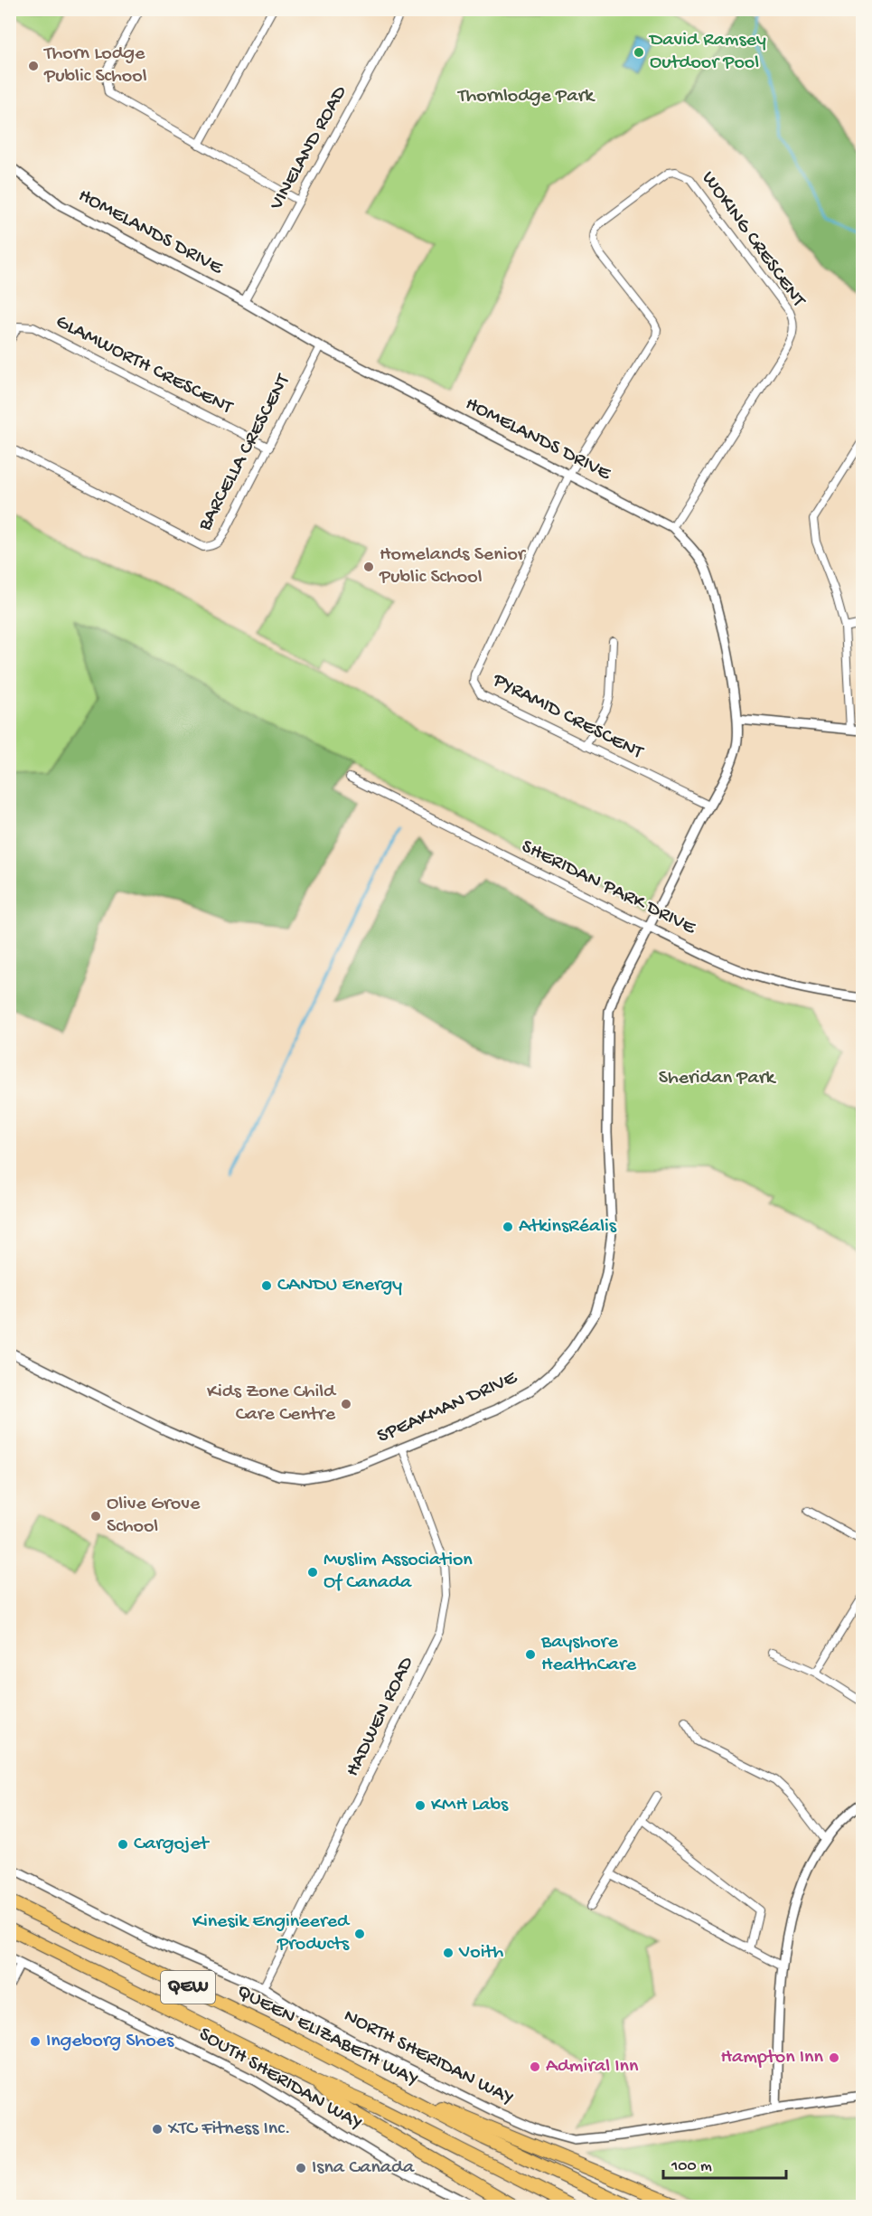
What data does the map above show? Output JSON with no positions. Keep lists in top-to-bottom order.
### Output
{
  "streets": {
    "highway": ["QEW", "QUEEN ELIZABETH WAY"],
    "street": [
      "VINELAND ROAD",
      "HOMELANDS DRIVE",
      "WOKING CRESCENT",
      "GLAMWORTH CRESCENT",
      "BARCELLA CRESCENT",
      "PYRAMID CRESCENT",
      "SHERIDAN PARK DRIVE",
      "SPEAKMAN DRIVE",
      "HADWEN ROAD",
      "NORTH SHERIDAN WAY",
      "SOUTH SHERIDAN WAY"
    ]
  },
  "crossings": [
    ["VINELAND ROAD", "HOMELANDS DRIVE"],
    ["HOMELANDS DRIVE", "WOKING CRESCENT"],
    ["HOMELANDS DRIVE", "BARCELLA CRESCENT"],
    ["HOMELANDS DRIVE", "PYRAMID CRESCENT"],
    ["HOMELANDS DRIVE", "SHERIDAN PARK DRIVE"],
    ["HOMELANDS DRIVE", "SPEAKMAN DRIVE"],
    ["WOKING CRESCENT", "PYRAMID CRESCENT"],
    ["GLAMWORTH CRESCENT", "BARCELLA CRESCENT"],
    ["SHERIDAN PARK DRIVE", "SPEAKMAN DRIVE"],
    ["SPEAKMAN DRIVE", "HADWEN ROAD"],
    ["HADWEN ROAD", "NORTH SHERIDAN WAY"]
  ],
  "parks": ["Thornlodge Park", "Sheridan Park"],
  "places": [
    "David Ramsey Outdoor Pool",
    "Thorn Lodge Public School",
    "Homelands Senior Public School",
    "AtkinsRéalis",
    "CANDU Energy",
    "Kids Zone Child Care Centre",
    "Olive Grove School",
    "Muslim Association Of Canada",
    "Bayshore HealthCare",
    "KMH Labs",
    "Cargojet",
    "Kinesik Engineered Products",
    "Voith",
    "Ingeborg Shoes",
    "Hampton Inn",
    "Admiral Inn",
    "XTC Fitness Inc.",
    "Isna Canada"
  ],
  "scale_bar": "100 m"
}
